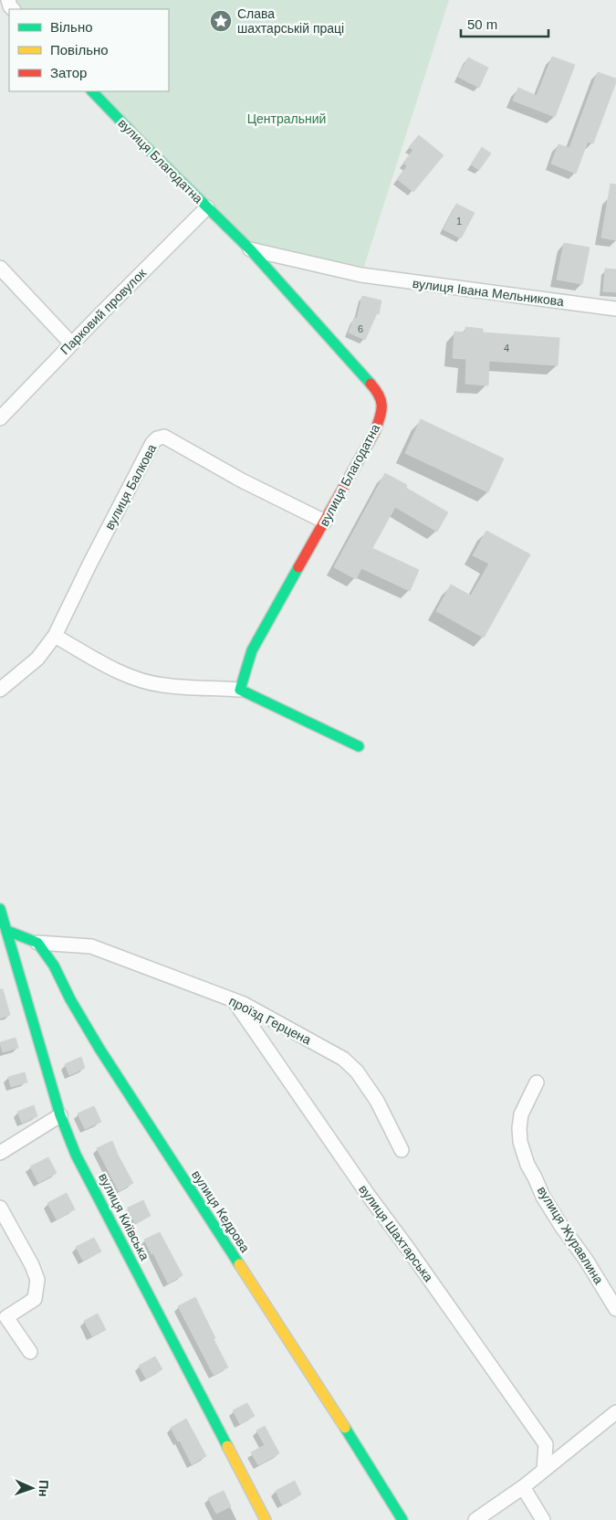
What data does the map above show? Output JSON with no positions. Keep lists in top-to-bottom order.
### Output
{
  "streets": {
    "street": [
      "вулиця Благодатна",
      "вулиця Івана Мельникова",
      "Парковий провулок",
      "вулиця Балкова",
      "проїзд Герцена",
      "вулиця Кедрова",
      "вулиця Київська",
      "вулиця Шахтарська",
      "вулиця Журавлина"
    ]
  },
  "crossings": [
    ["вулиця Благодатна", "вулиця Івана Мельникова"],
    ["вулиця Благодатна", "Парковий провулок"],
    ["вулиця Благодатна", "вулиця Балкова"],
    ["проїзд Герцена", "вулиця Кедрова"],
    ["проїзд Герцена", "вулиця Шахтарська"]
  ],
  "parks": ["Центральний"],
  "places": {
    "place": ["Слава шахтарській праці"]
  },
  "house_numbers": ["1", "6", "4"],
  "legend": ["Вільно", "Повільно", "Затор"],
  "scale_bar": "50 m",
  "north": "right"
}
